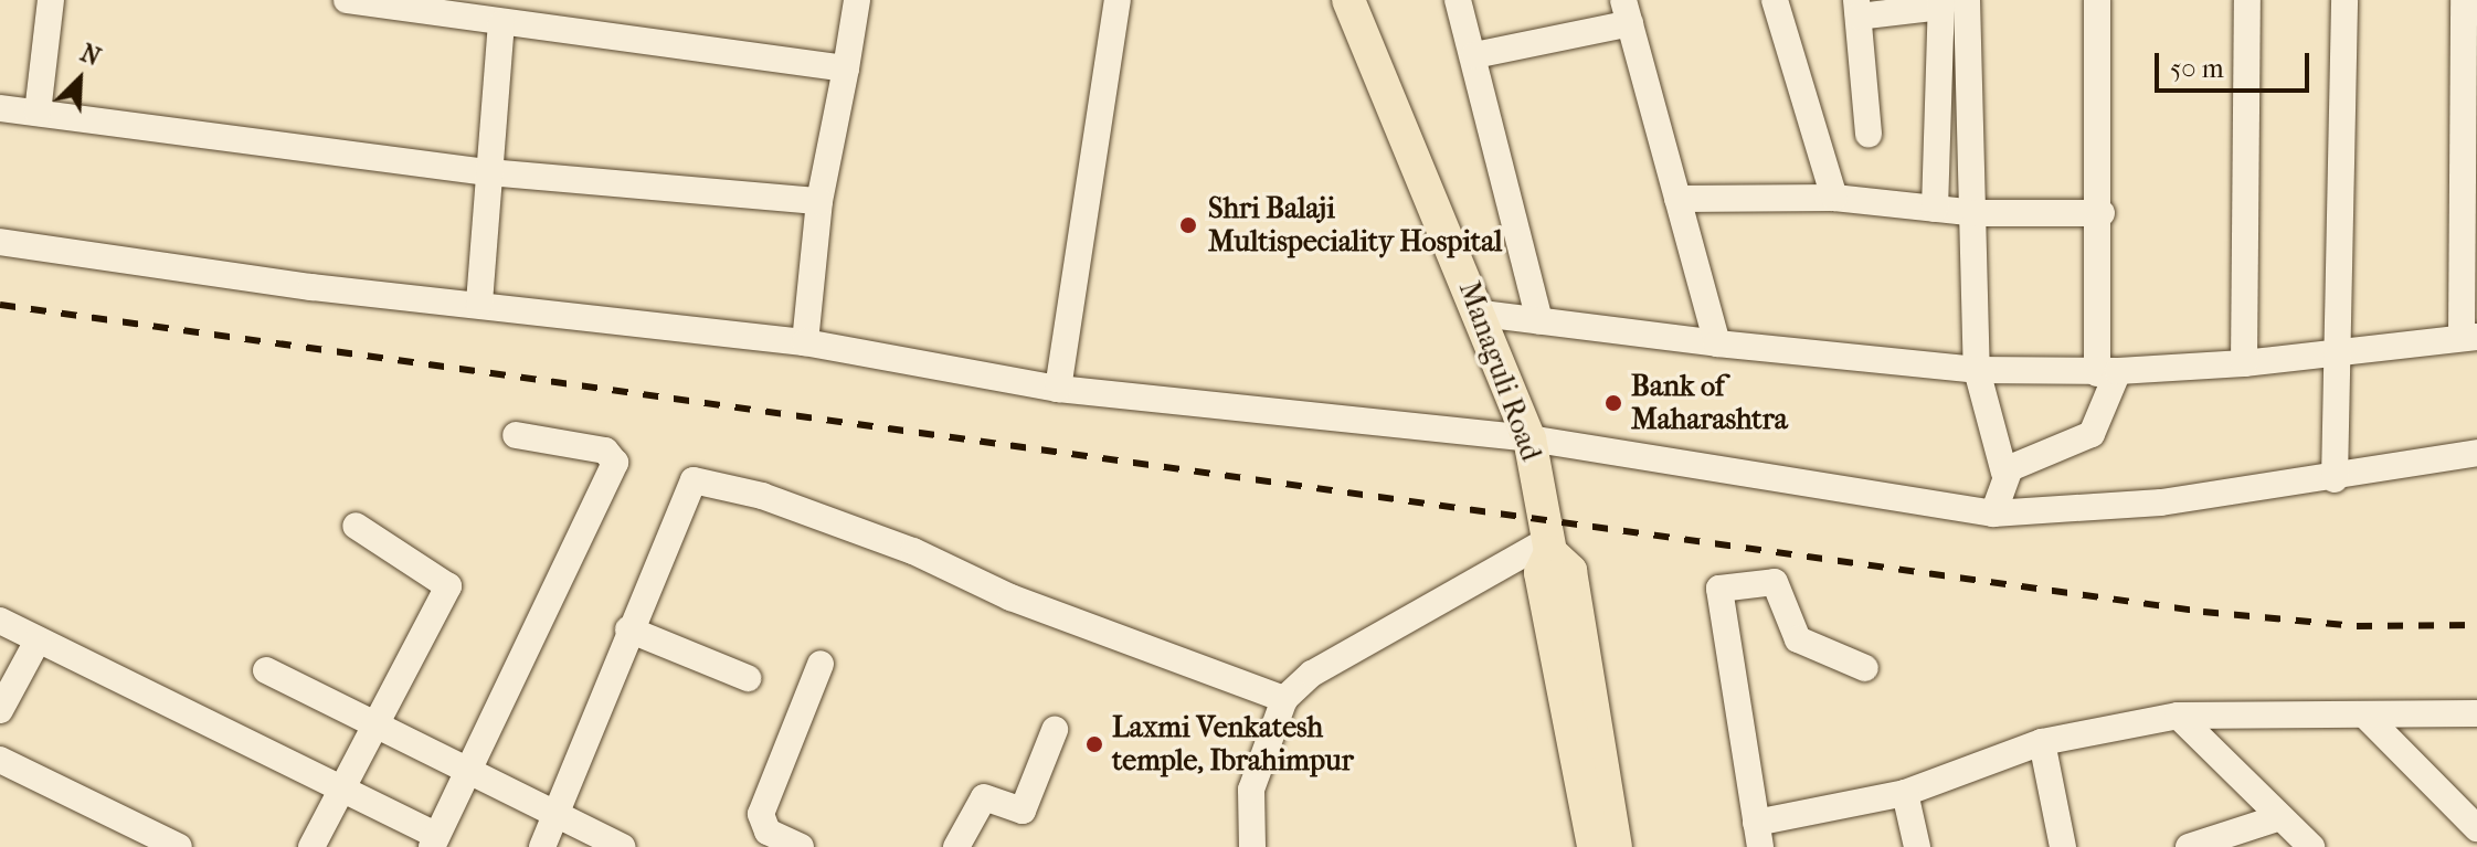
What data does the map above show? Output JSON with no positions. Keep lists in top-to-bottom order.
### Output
{
  "streets": {
    "main road": ["Managuli Road"]
  },
  "places": ["Shri Balaji Multispeciality Hospital", "Bank of Maharashtra", "Laxmi Venkatesh temple, Ibrahimpur"],
  "scale_bar": "50 m",
  "north": "top right"
}
